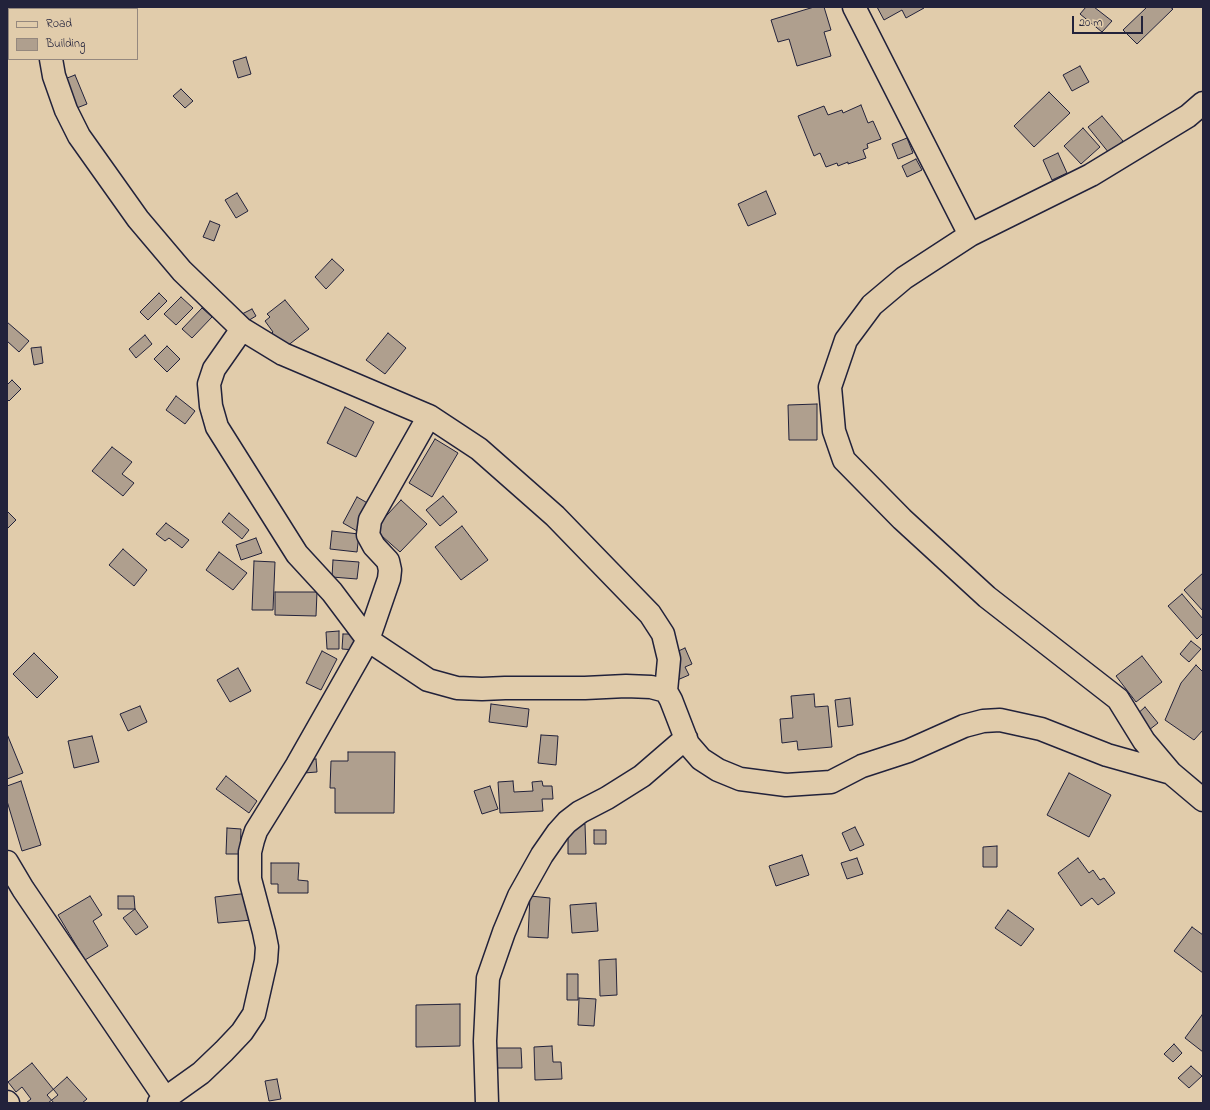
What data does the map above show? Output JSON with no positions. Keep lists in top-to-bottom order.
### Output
{
  "legend": ["Road", "Building"],
  "scale_bar": "20 m"
}
